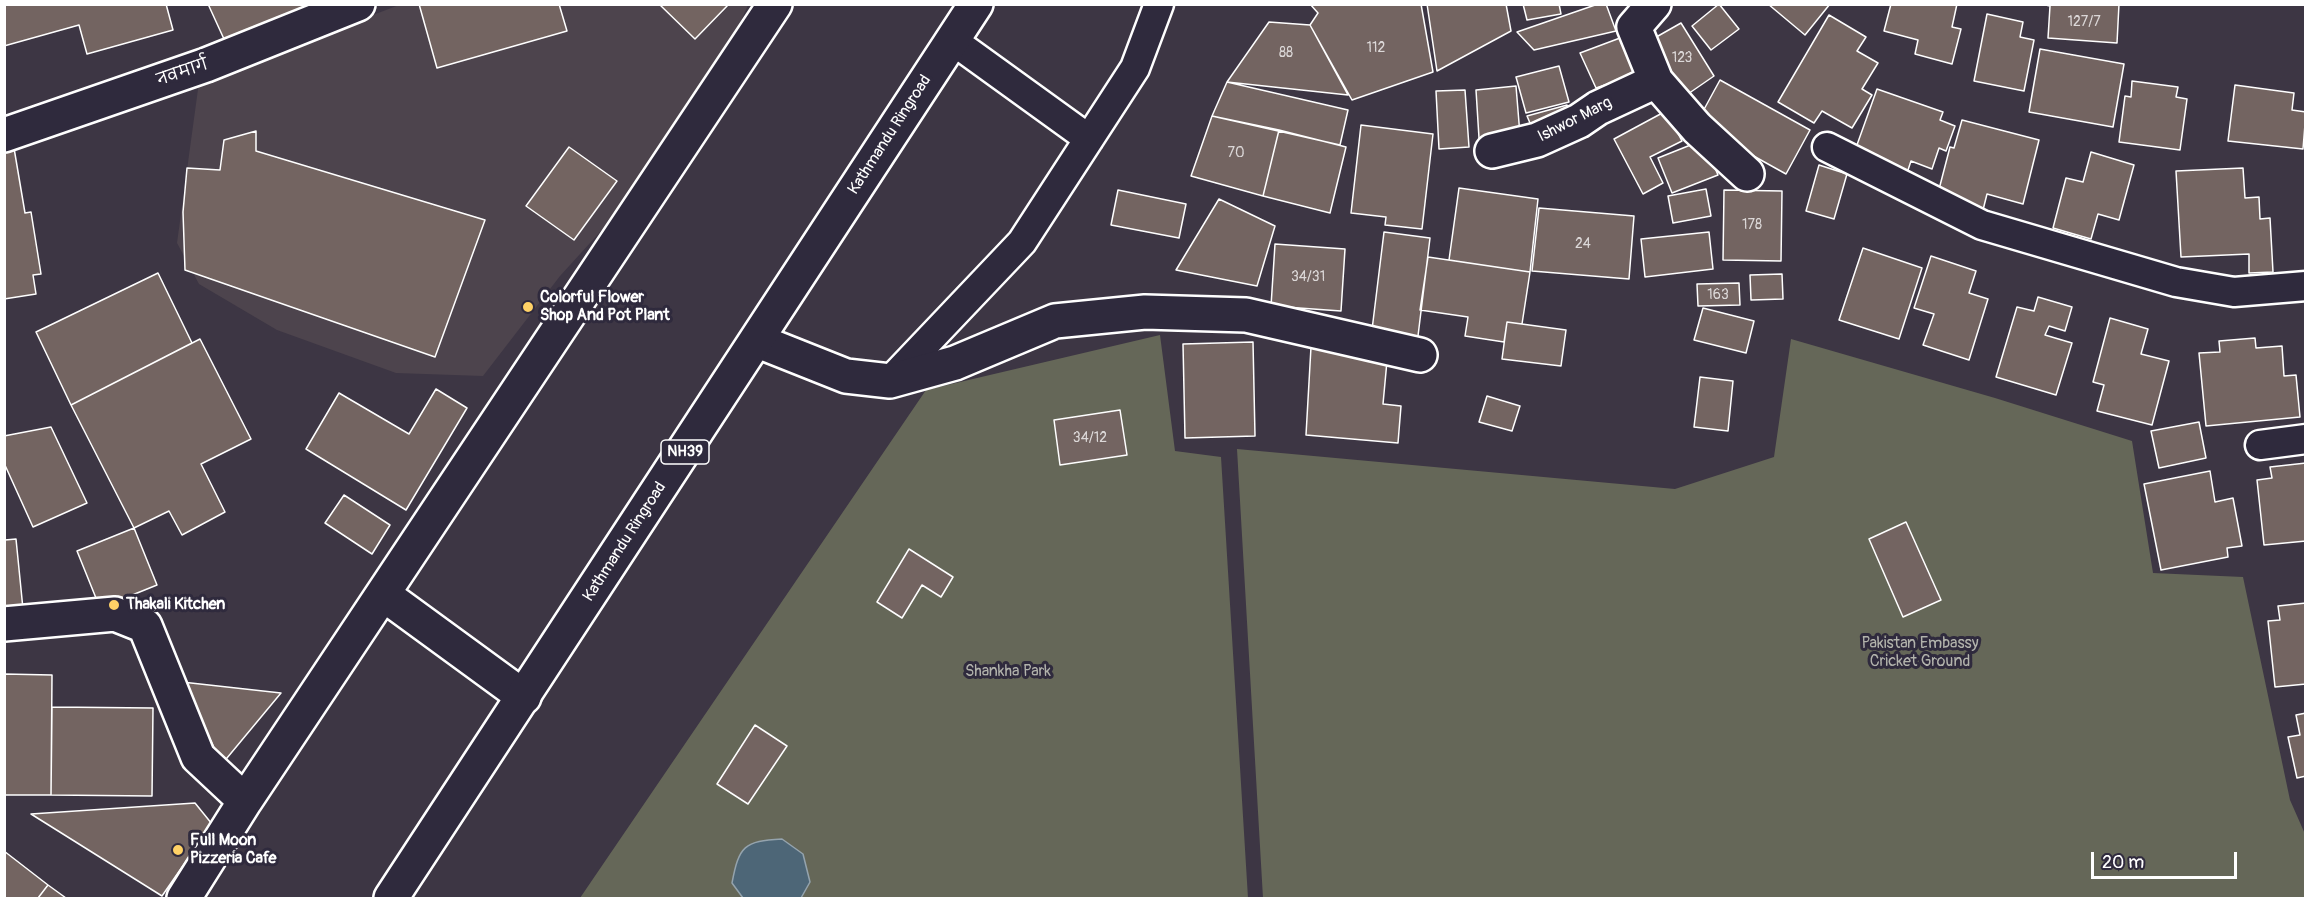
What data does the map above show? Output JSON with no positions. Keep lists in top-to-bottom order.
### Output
{
  "streets": {
    "main road": [
      "नवमार्ग",
      "Ishwor Marg",
      "Kathmandu Ringroad",
      "NH39"
    ]
  },
  "parks": ["Pakistan Embassy Cricket Ground", "Shankha Park"],
  "places": ["Colorful Flower Shop And Pot Plant", "Thakali Kitchen", "Full Moon Pizzeria Cafe"],
  "house_numbers": [
    "127/7",
    "112",
    "88",
    "123",
    "70",
    "178",
    "24",
    "34/31",
    "163",
    "34/12"
  ],
  "scale_bar": "20 m"
}
